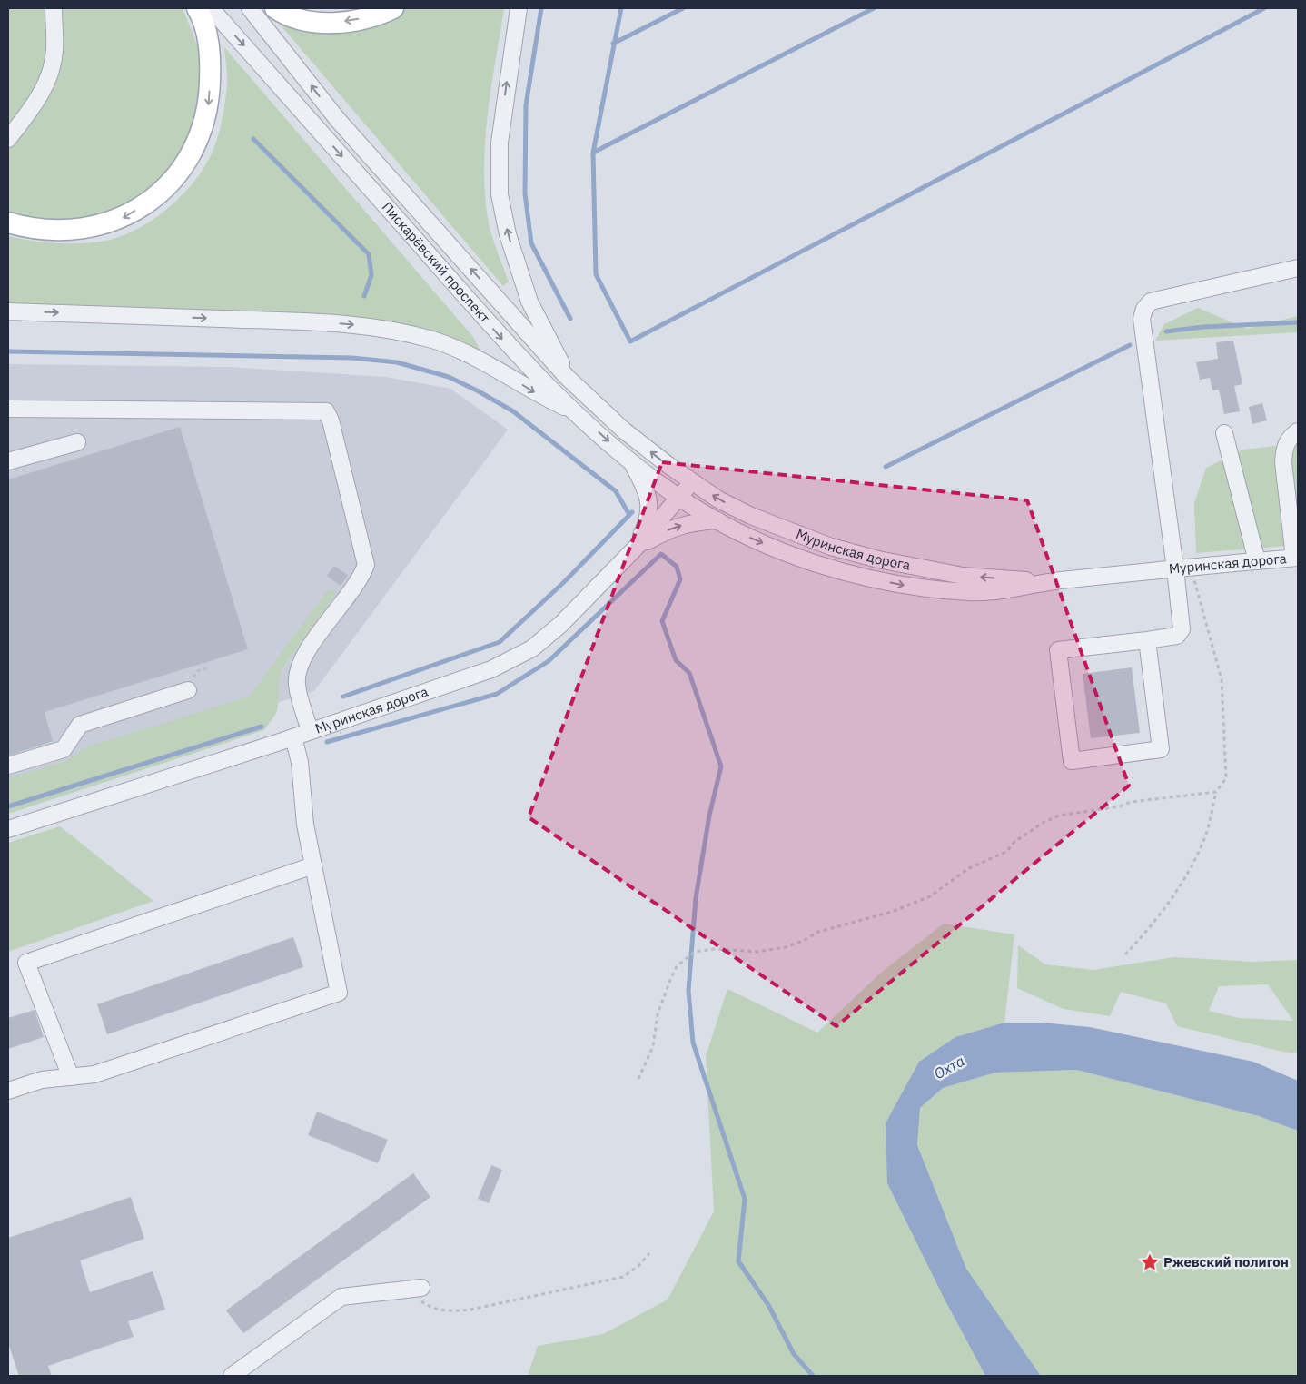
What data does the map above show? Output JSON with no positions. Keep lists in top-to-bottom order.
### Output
{
  "streets": {
    "street": ["Пискарёвский проспект", "Муринская дорога"]
  },
  "crossings": [
    ["Пискарёвский проспект", "Муринская дорога"]
  ],
  "water": ["Охта"],
  "places": {
    "place": ["Ржевский полигон"]
  }
}
